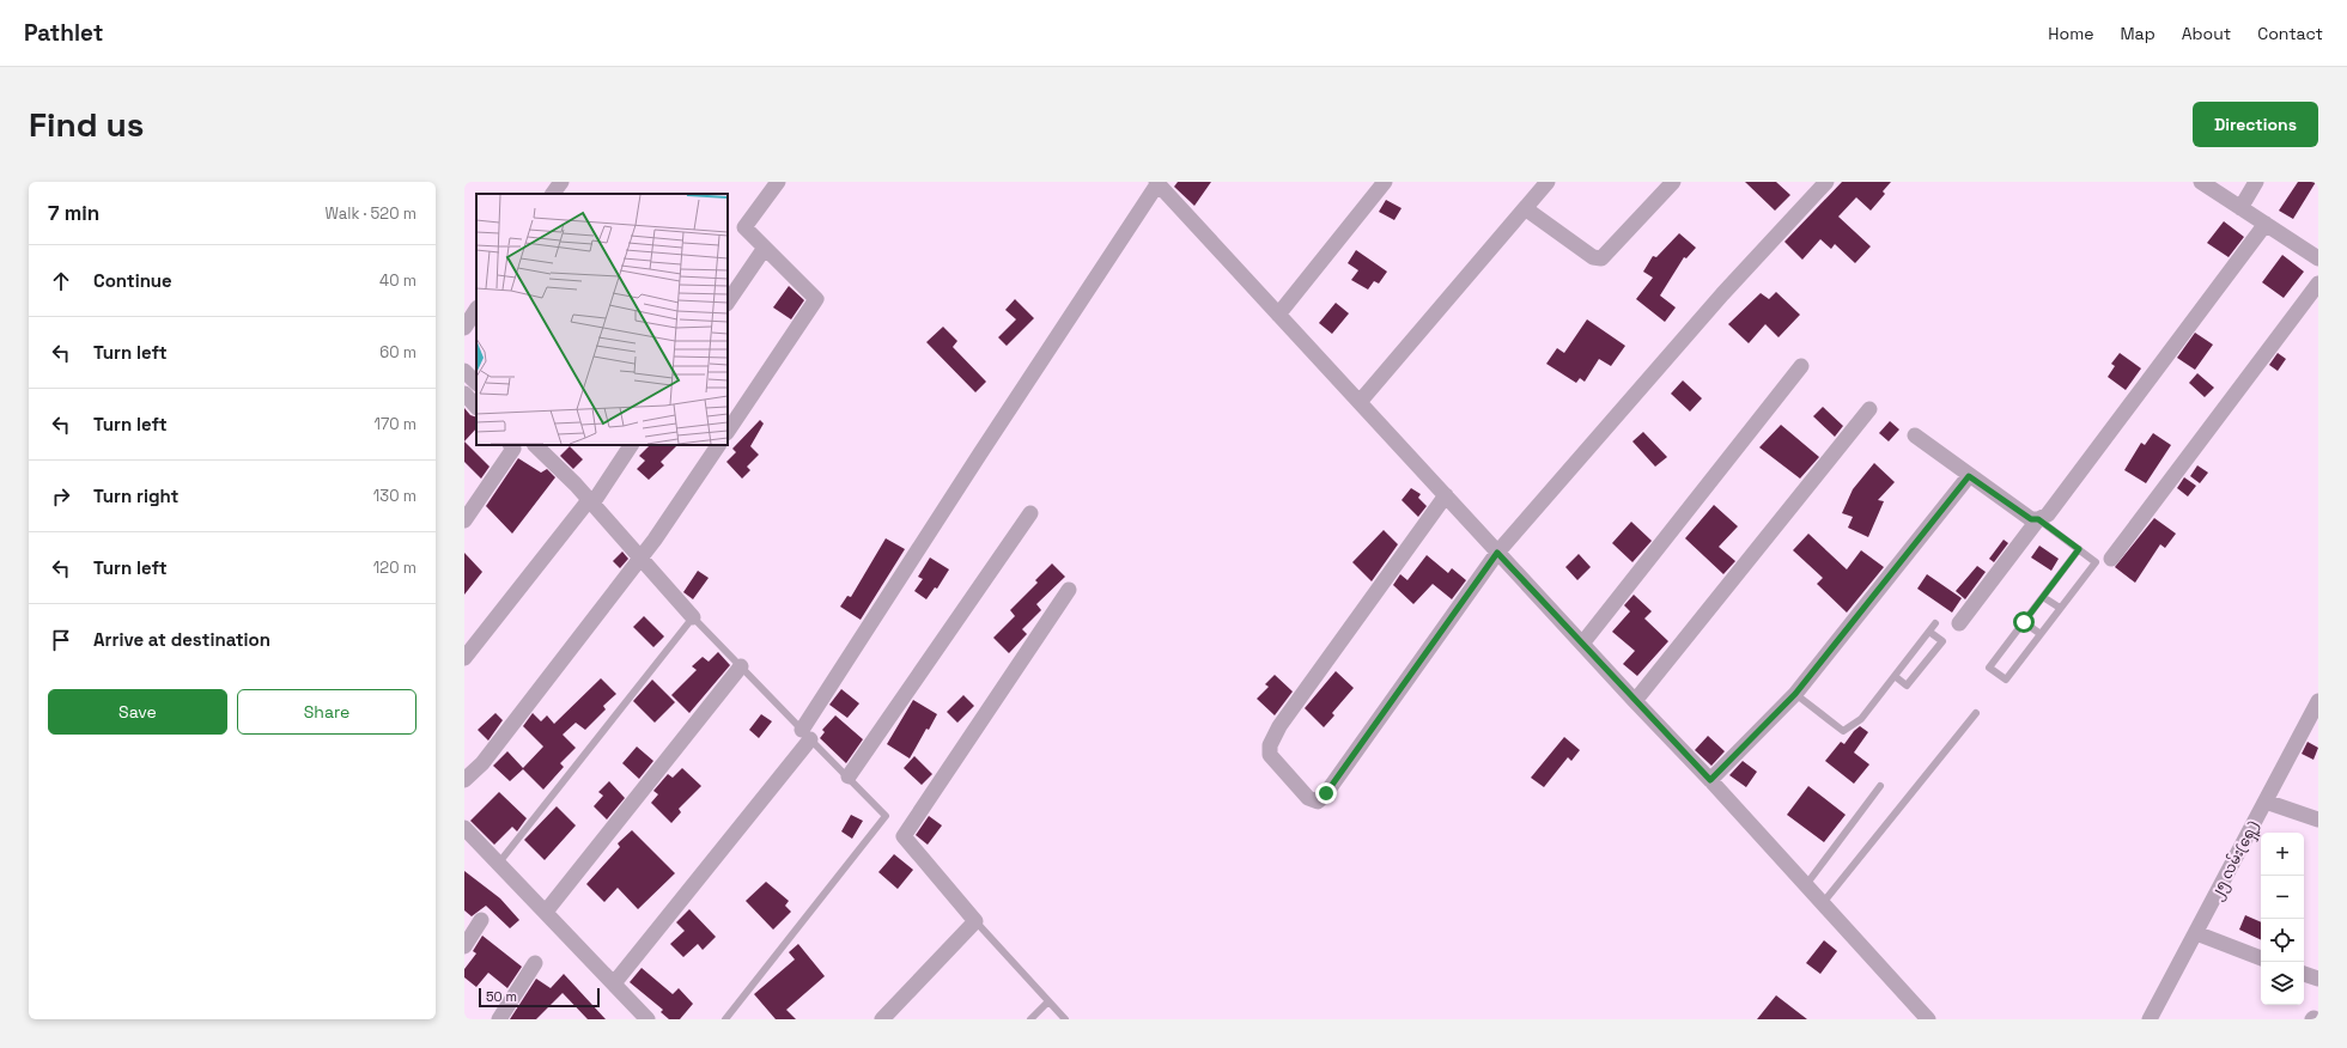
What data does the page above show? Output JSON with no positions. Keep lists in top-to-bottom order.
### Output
{
  "streets": {
    "street": ["၂၅ လမ်း(ရှေ့)"]
  },
  "scale_bar": "50 m",
  "page": {
    "header": "Pathlet",
    "nav": [
      "Home",
      "Map",
      "About",
      "Contact"
    ],
    "buttons": [
      "Directions",
      ["Save", "Share"]
    ],
    "title": "Find us",
    "heading": ["7 min", "Walk · 520 m"],
    "list": [
      ["Continue", "40 m"],
      ["Turn left", "60 m"],
      ["Turn left", "170 m"],
      ["Turn right", "130 m"],
      ["Turn left", "120 m"],
      "Arrive at destination"
    ],
    "map_buttons": ["+", "−"],
    "scale": "50 m"
  }
}
